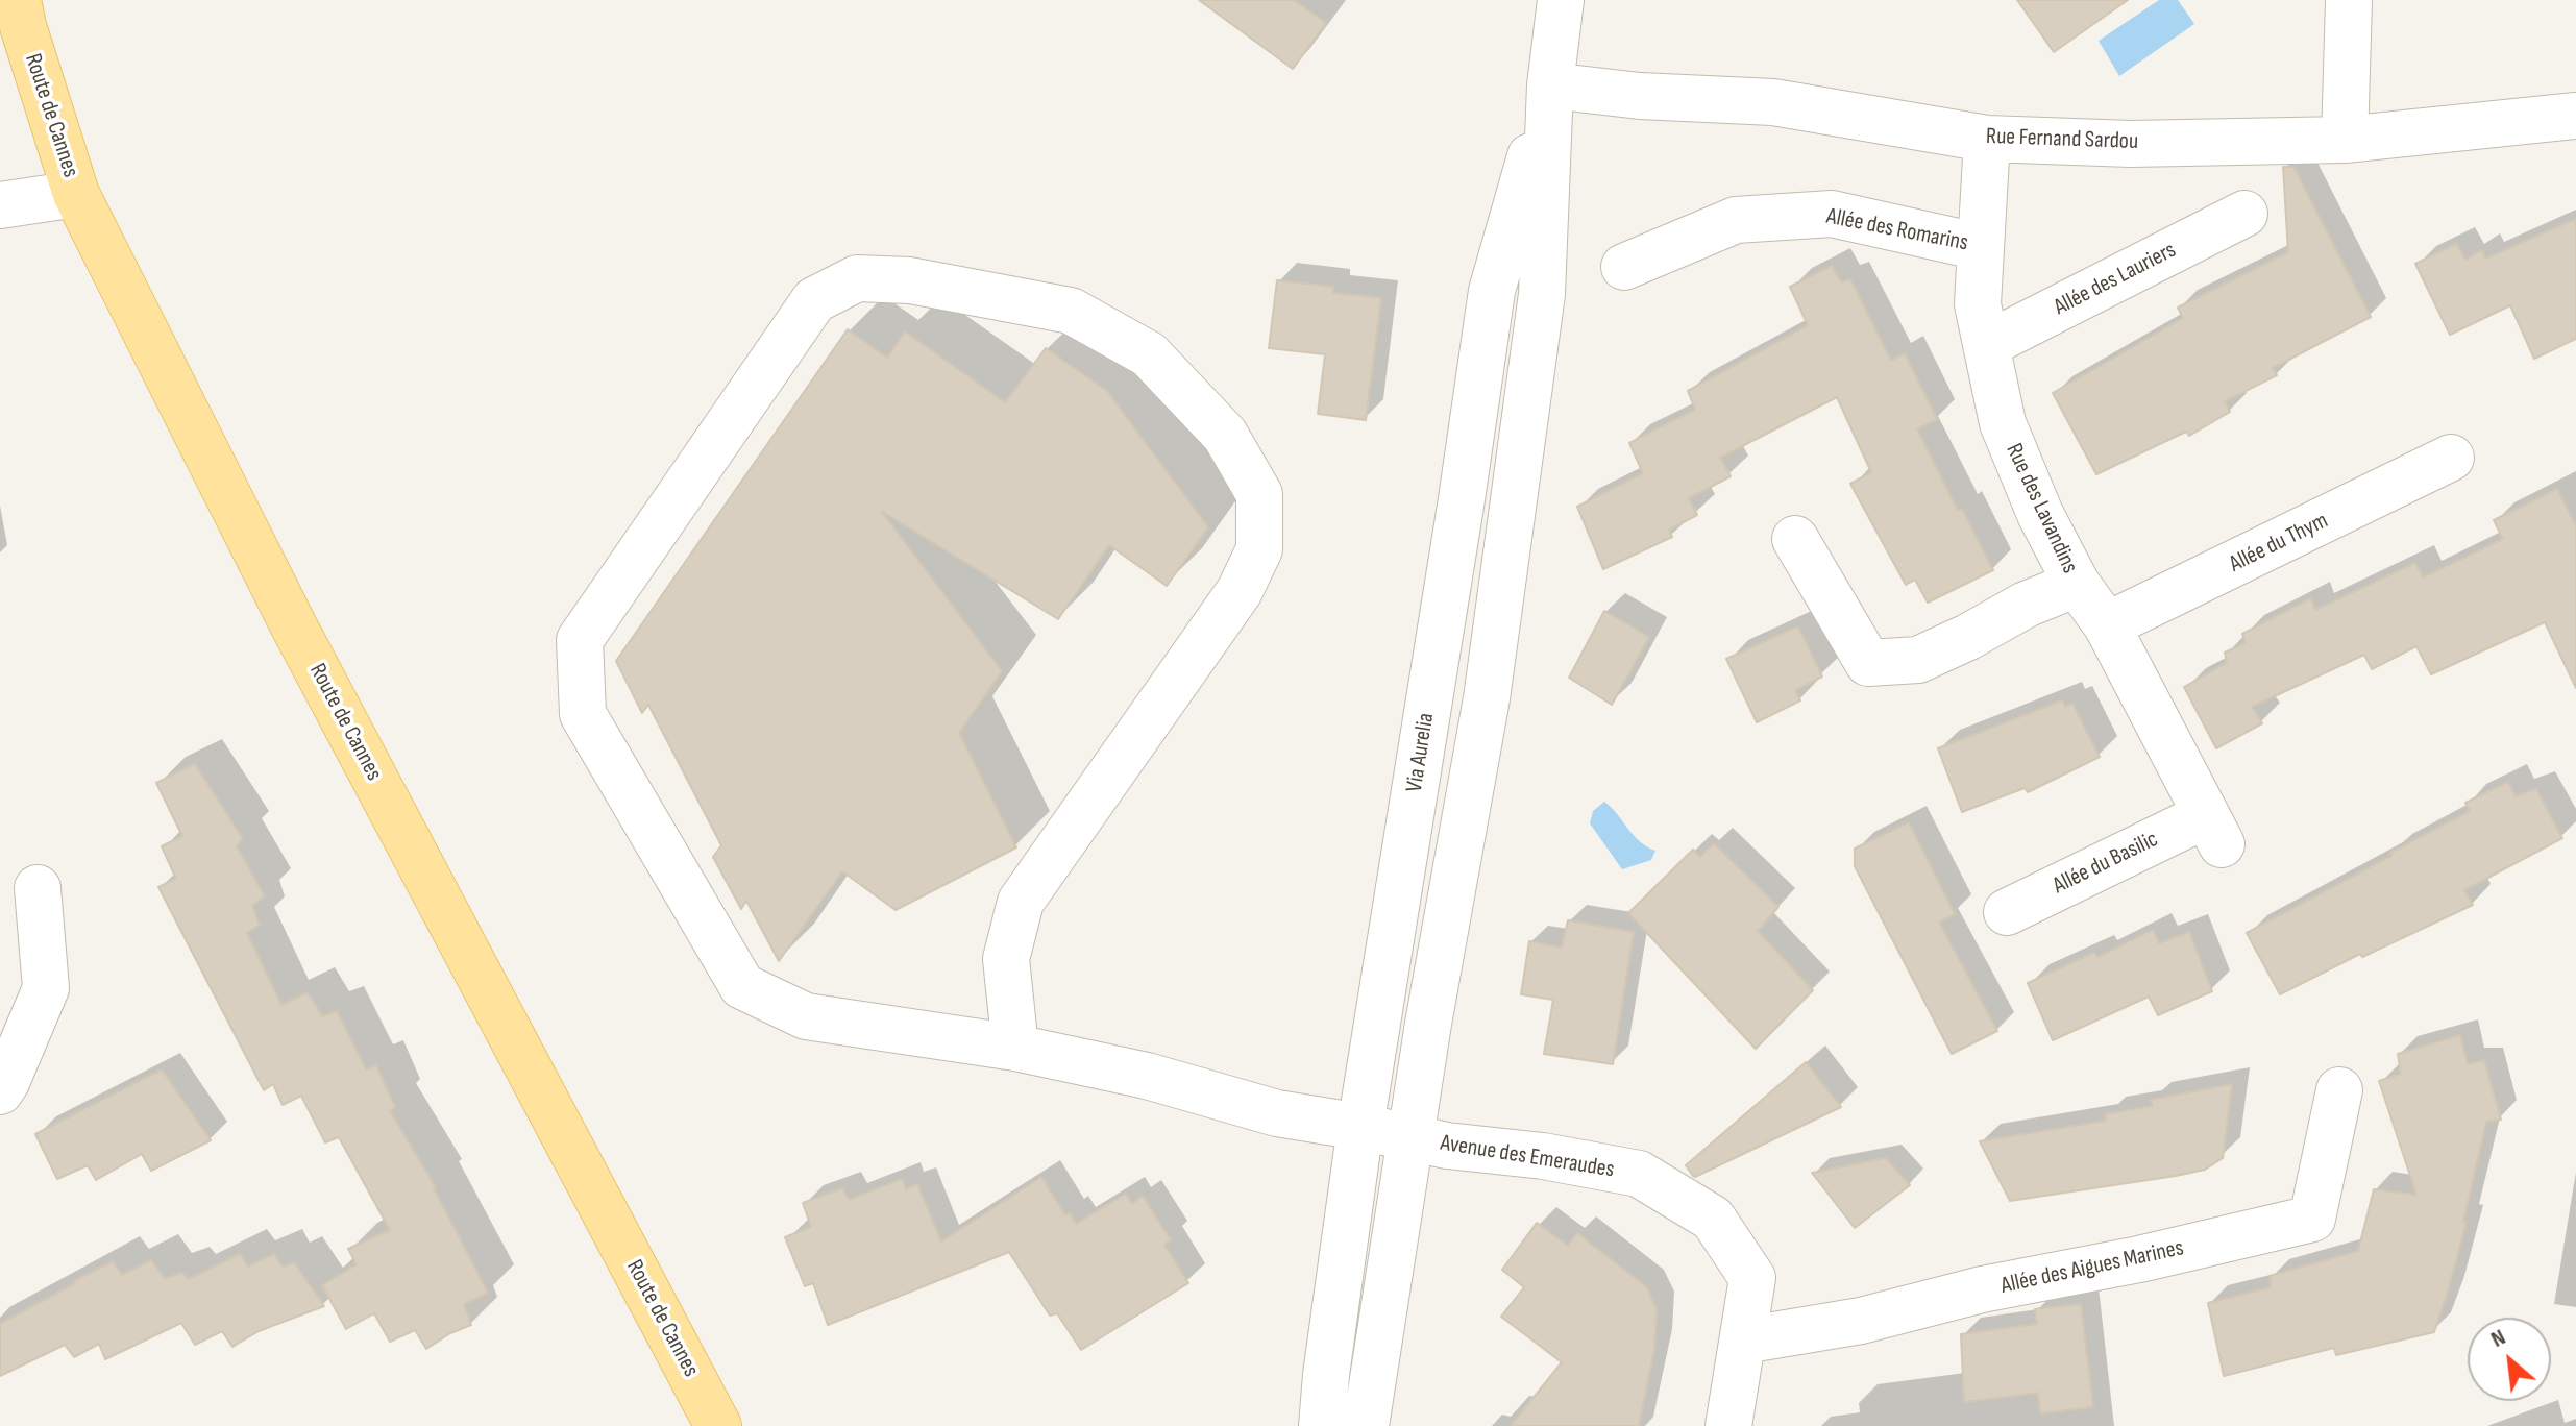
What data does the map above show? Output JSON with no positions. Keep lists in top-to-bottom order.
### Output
{
  "streets": {
    "main road": ["Route de Cannes"],
    "street": [
      "Rue Fernand Sardou",
      "Allée des Romarins",
      "Allée des Lauriers",
      "Rue des Lavandins",
      "Allée du Thym",
      "Via Aurelia",
      "Allée du Basilic",
      "Avenue des Emeraudes",
      "Allée des Aigues Marines"
    ]
  },
  "crossings": [
    ["Rue Fernand Sardou", "Rue des Lavandins"],
    ["Rue Fernand Sardou", "Via Aurelia"],
    ["Allée des Romarins", "Rue des Lavandins"],
    ["Allée des Lauriers", "Rue des Lavandins"],
    ["Rue des Lavandins", "Allée du Thym"],
    ["Rue des Lavandins", "Allée du Basilic"],
    ["Via Aurelia", "Avenue des Emeraudes"],
    ["Avenue des Emeraudes", "Allée des Aigues Marines"]
  ],
  "north": "top left"
}
